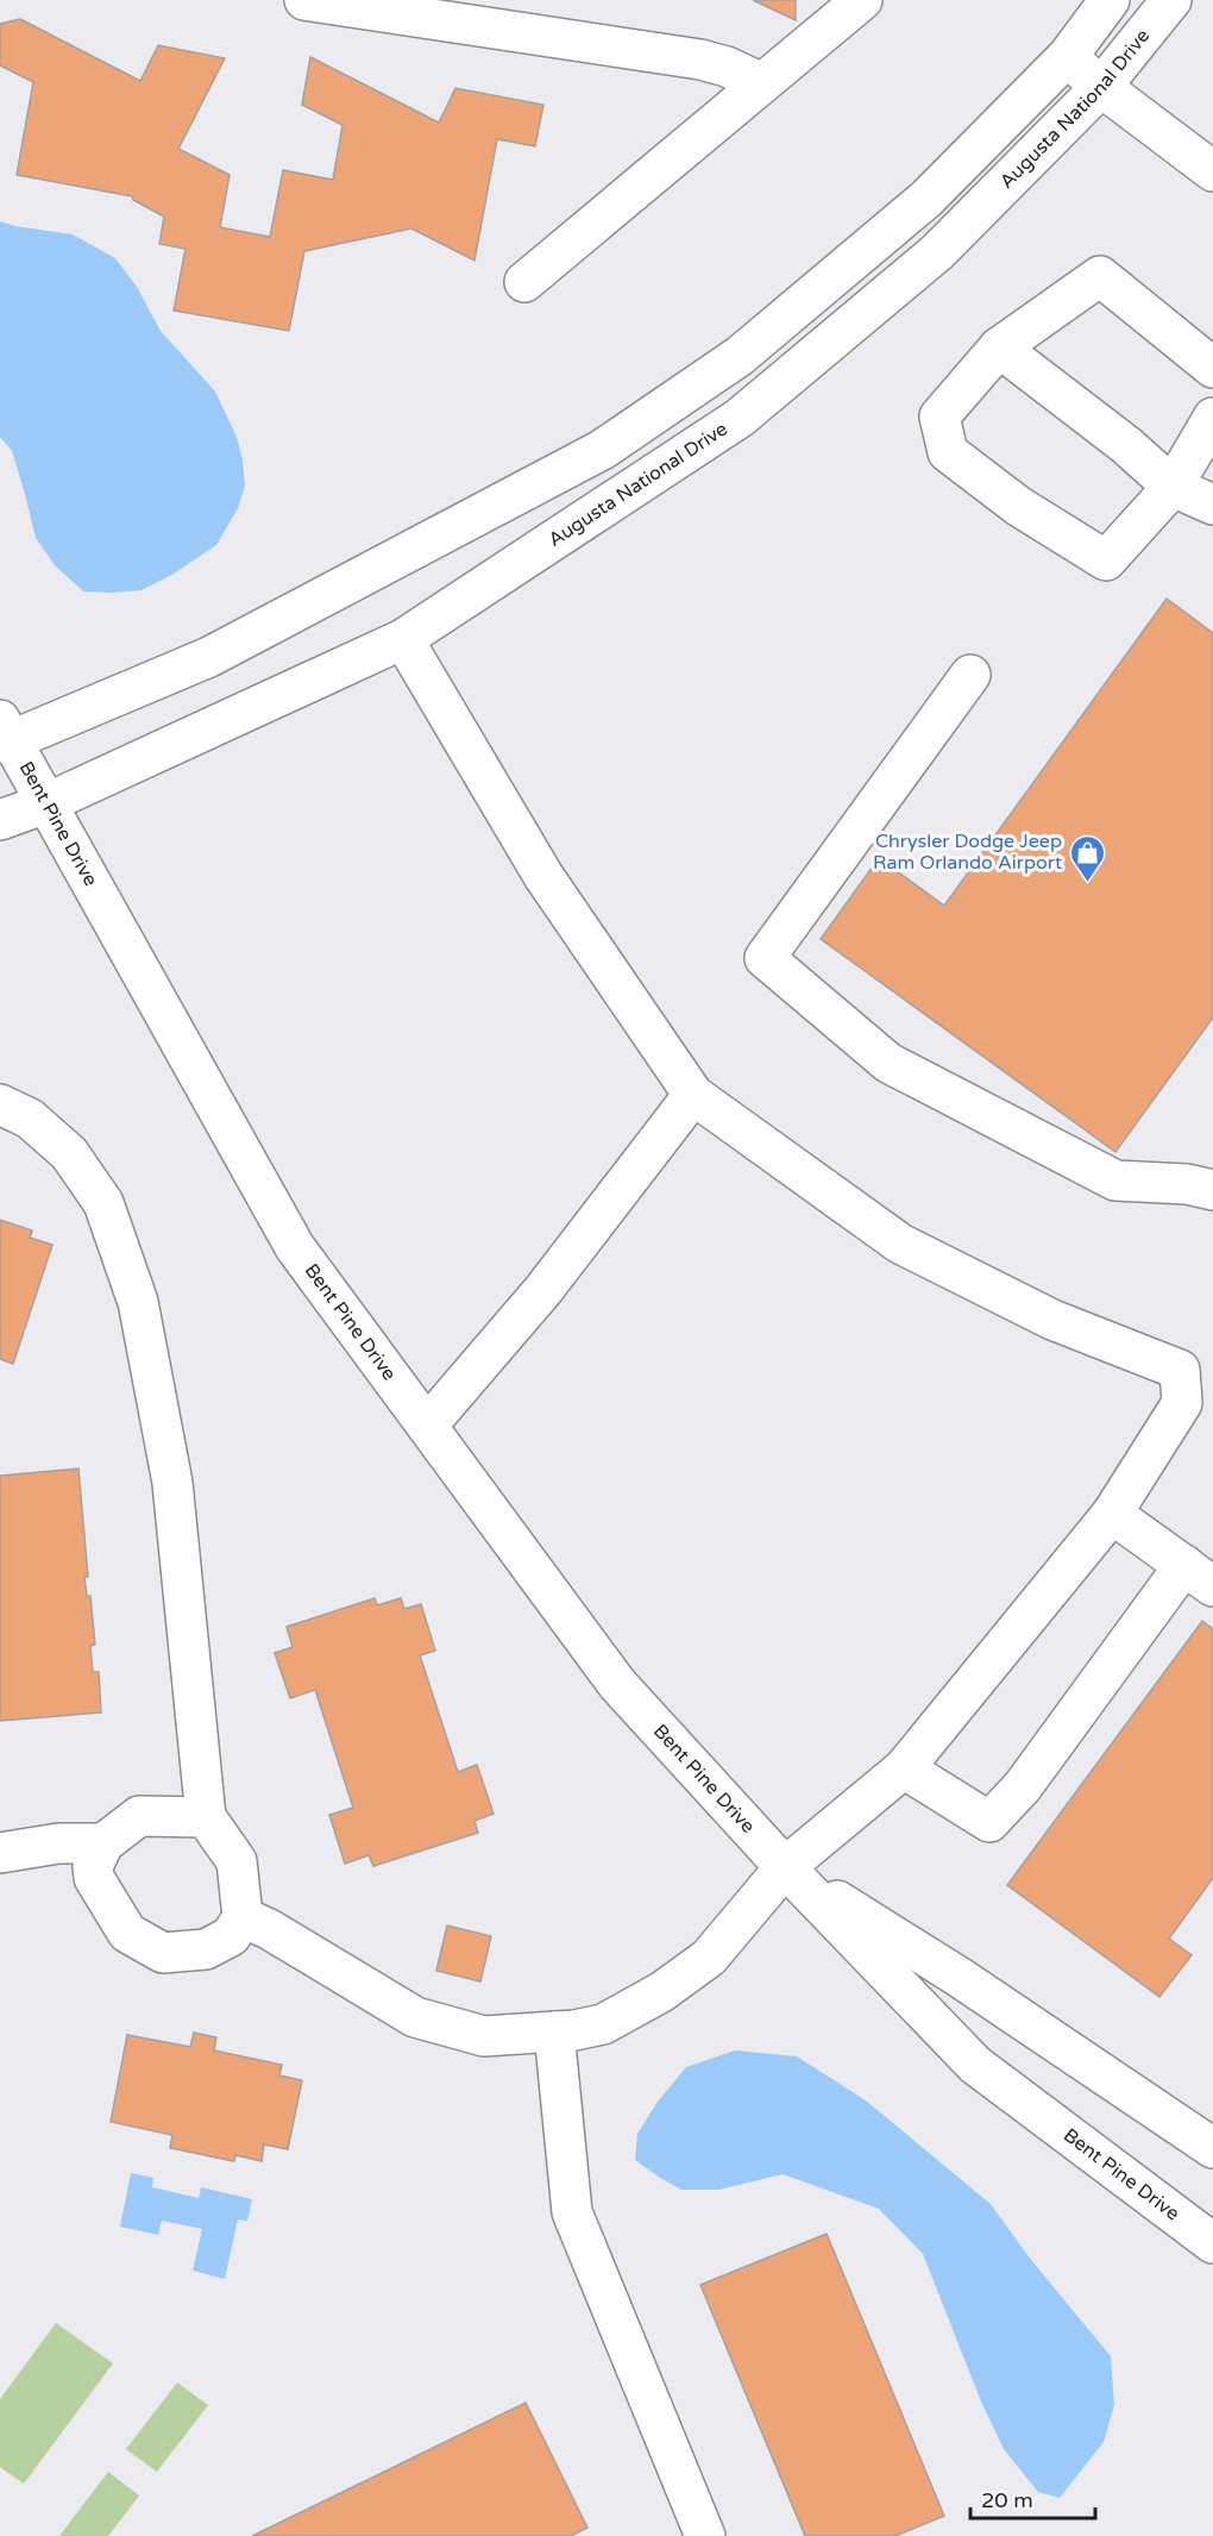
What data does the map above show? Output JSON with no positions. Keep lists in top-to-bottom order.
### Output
{
  "streets": {
    "street": ["Augusta National Drive", "Bent Pine Drive"]
  },
  "crossings": [
    ["Augusta National Drive", "Bent Pine Drive"]
  ],
  "places": {
    "shop": ["Chrysler Dodge Jeep Ram Orlando Airport"]
  },
  "scale_bar": "20 m"
}
